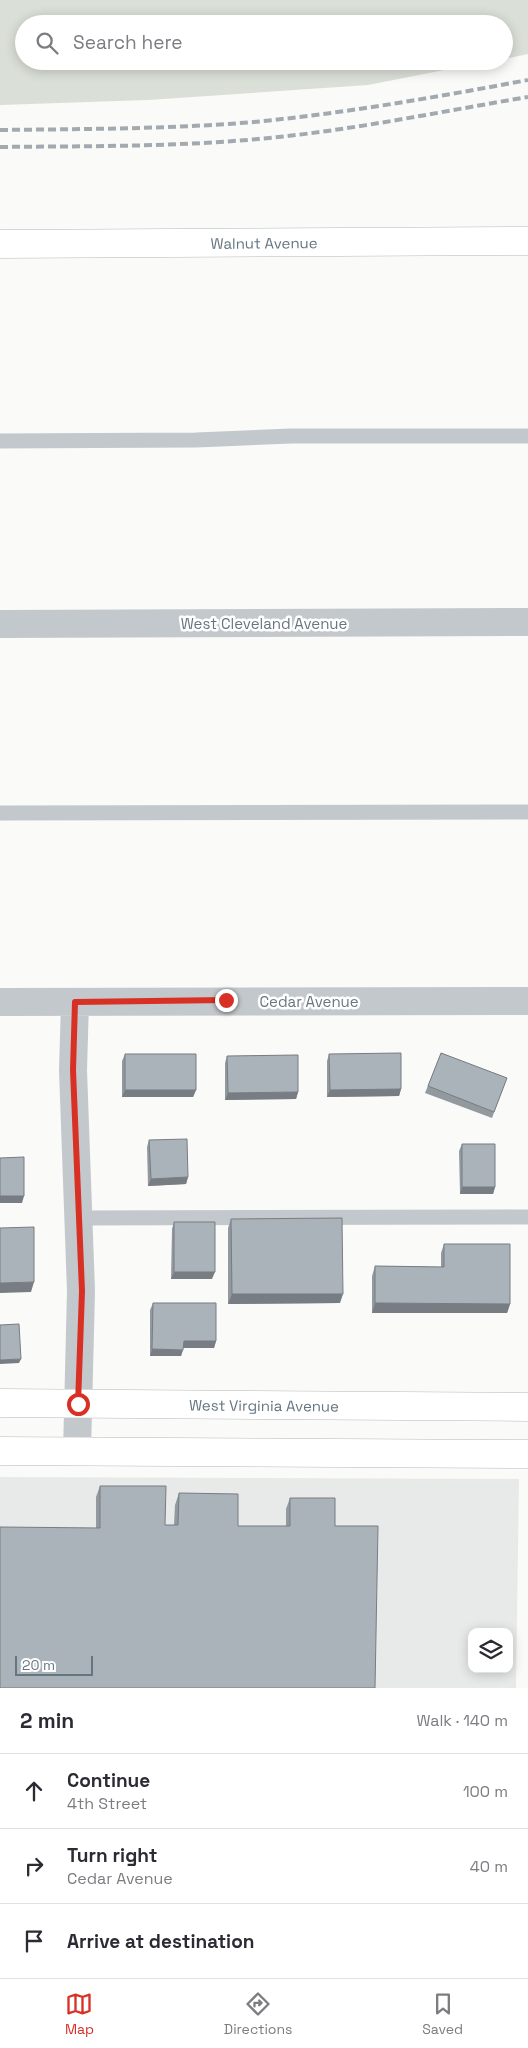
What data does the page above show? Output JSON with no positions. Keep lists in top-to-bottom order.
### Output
{
  "streets": {
    "main road": ["Walnut Avenue", "West Virginia Avenue"],
    "street": ["West Cleveland Avenue", "Cedar Avenue"]
  },
  "scale_bar": "20 m",
  "page": {
    "search": "Search here",
    "scale": "20 m",
    "heading": ["2 min", "Walk · 140 m"],
    "list": [
      ["Continue", "4th Street", "100 m"],
      ["Turn right", "Cedar Avenue", "40 m"],
      "Arrive at destination"
    ],
    "nav": ["Map", "Directions", "Saved"]
  }
}
